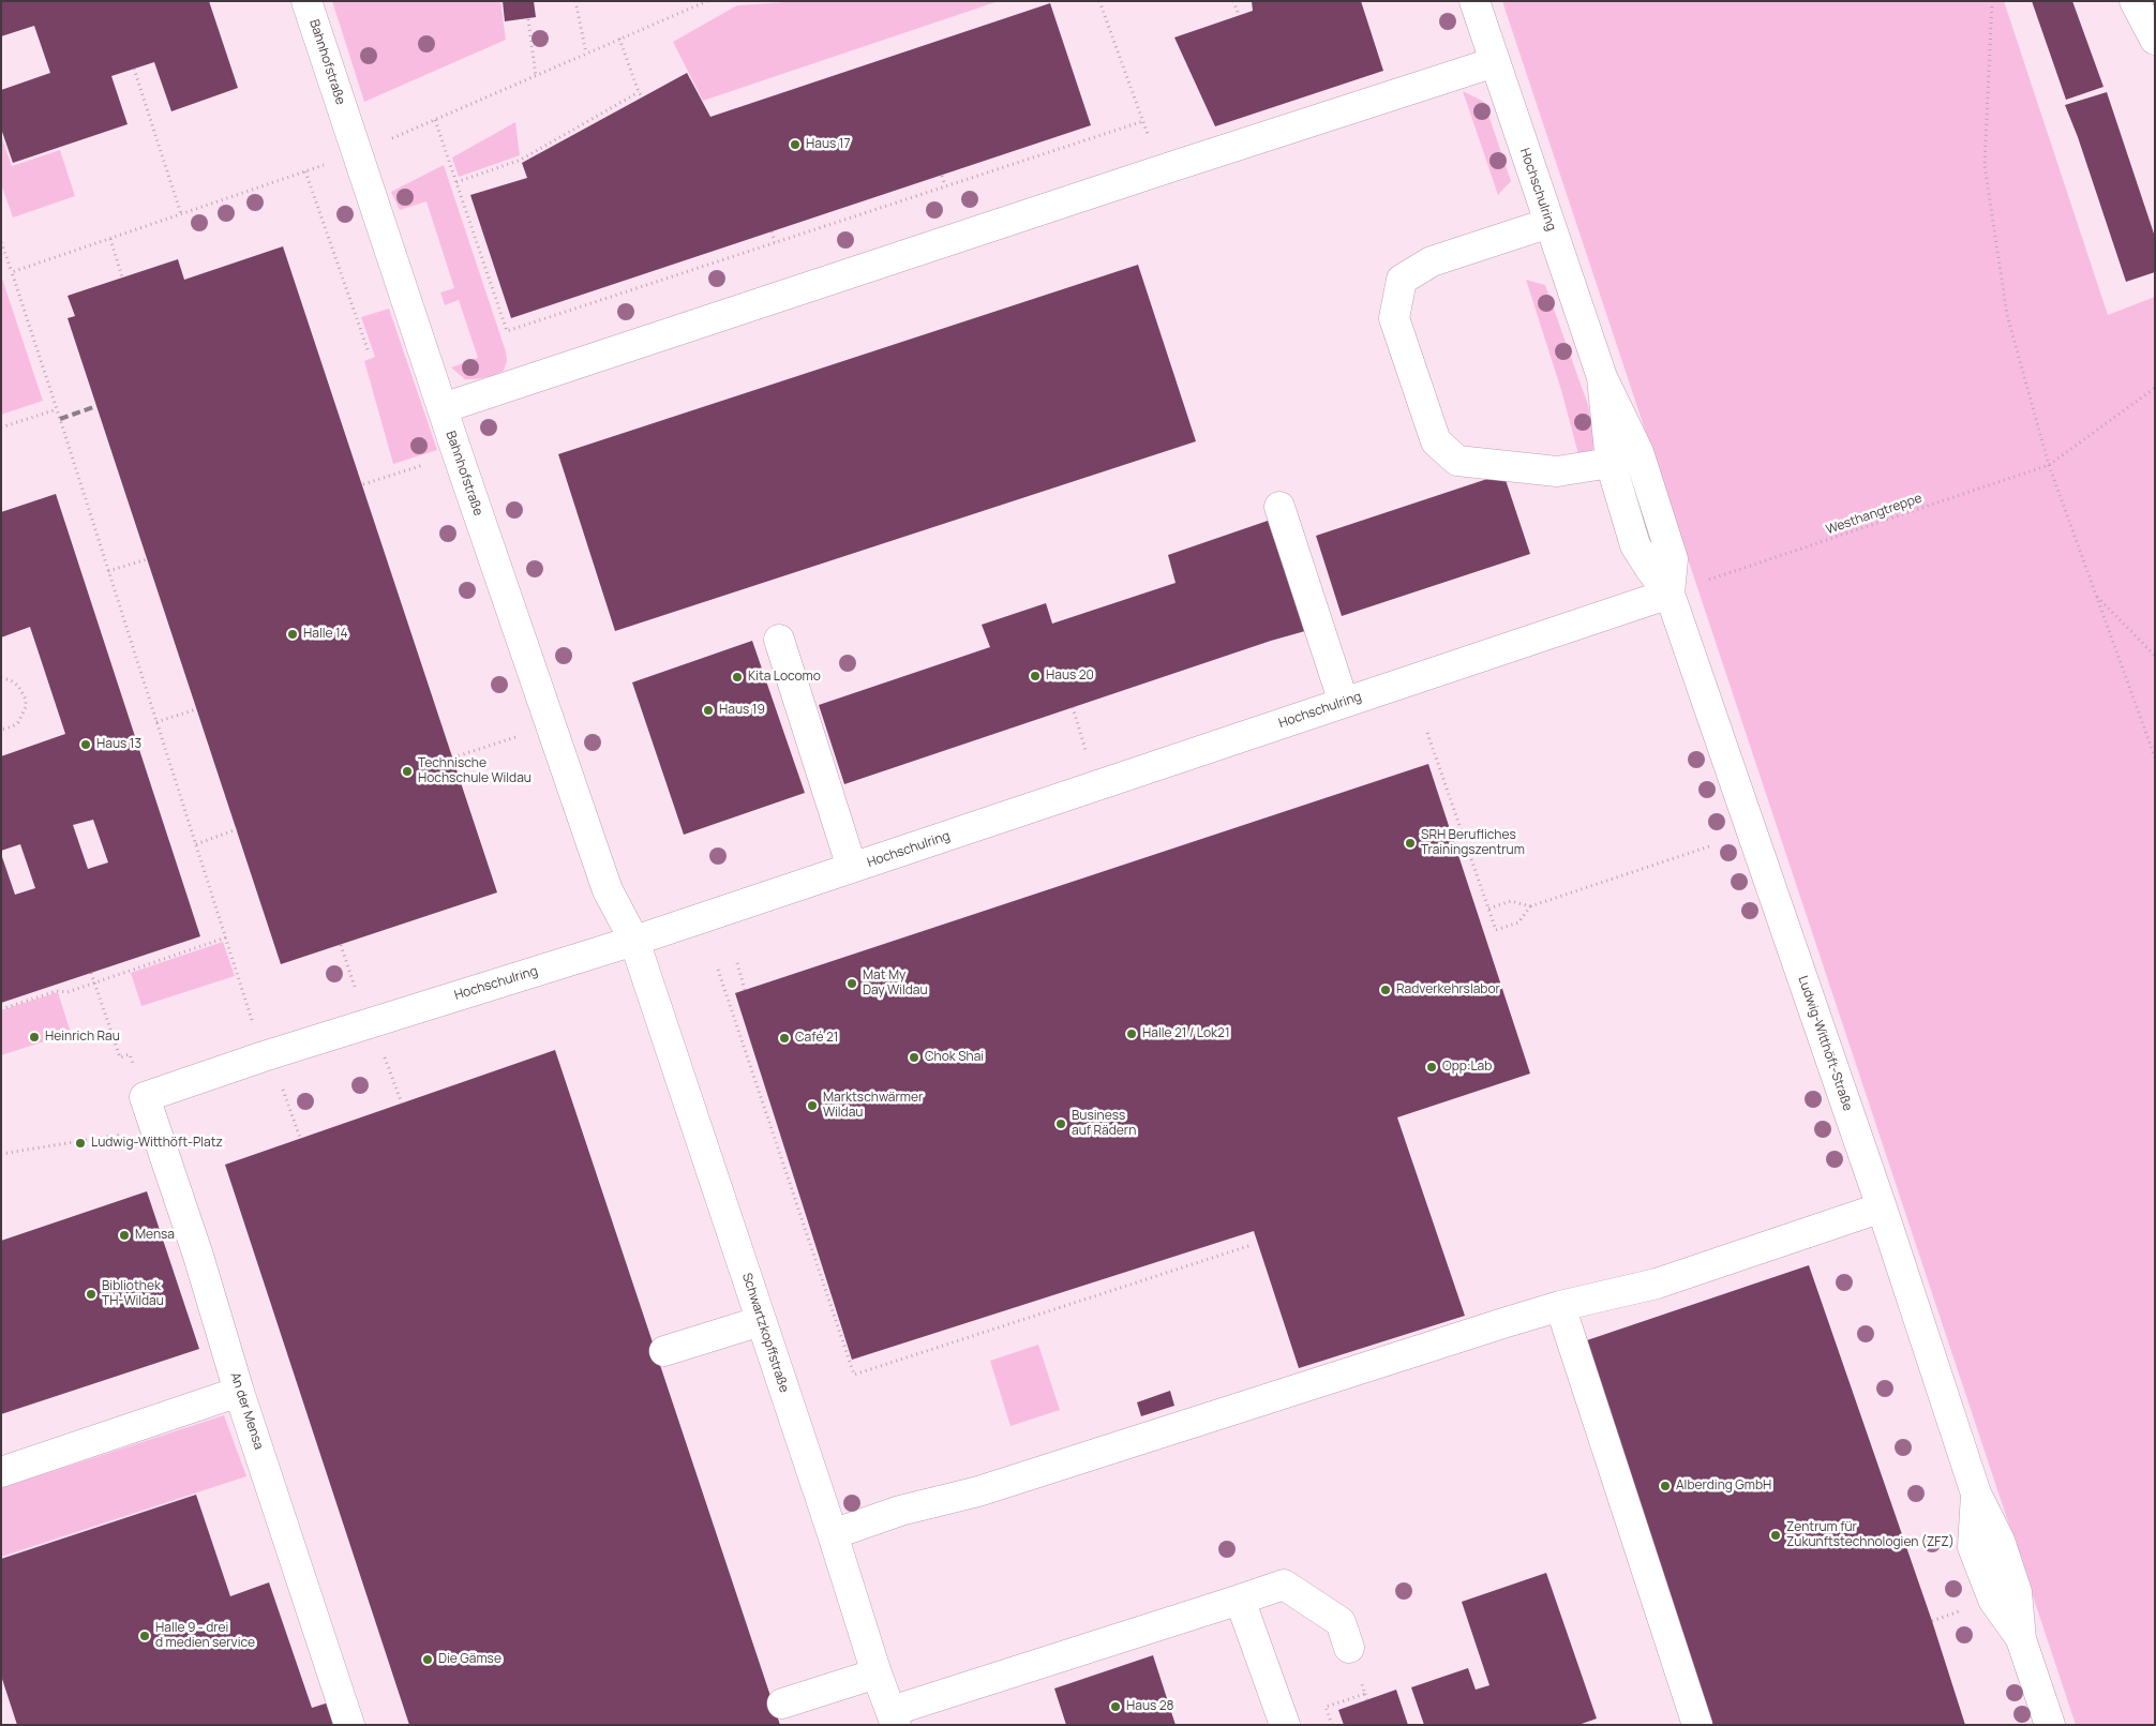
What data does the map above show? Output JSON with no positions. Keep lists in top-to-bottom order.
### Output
{
  "streets": {
    "street": [
      "Bahnhofstraße",
      "Hochschulring",
      "Ludwig-Witthöft-Straße",
      "Schwartzkopffstraße",
      "An der Mensa"
    ],
    "path": ["Westhangtreppe"]
  },
  "crossings": [
    ["Bahnhofstraße", "Hochschulring"],
    ["Bahnhofstraße", "Schwartzkopffstraße"],
    ["Hochschulring", "Ludwig-Witthöft-Straße"],
    ["Hochschulring", "Schwartzkopffstraße"],
    ["Hochschulring", "An der Mensa"]
  ],
  "places": [
    "Haus 17",
    "Halle 14",
    "Haus 20",
    "Kita Locomo",
    "Haus 19",
    "Haus 13",
    "Technische Hochschule Wildau",
    "SRH Berufliches Trainingszentrum",
    "Mat My Day Wildau",
    "Radverkehrslabor",
    "Halle 21 / Lok21",
    "Heinrich Rau",
    "Café 21",
    "Chok Shai",
    "Opp:Lab",
    "Marktschwärmer Wildau",
    "Business auf Rädern",
    "Ludwig-Witthöft-Platz",
    "Mensa",
    "Bibliothek TH-Wildau",
    "Alberding GmbH",
    "Zentrum für Zukunftstechnologien (ZFZ)",
    "Halle 9 - drei d medien service",
    "Die Gämse",
    "Haus 28"
  ]
}
